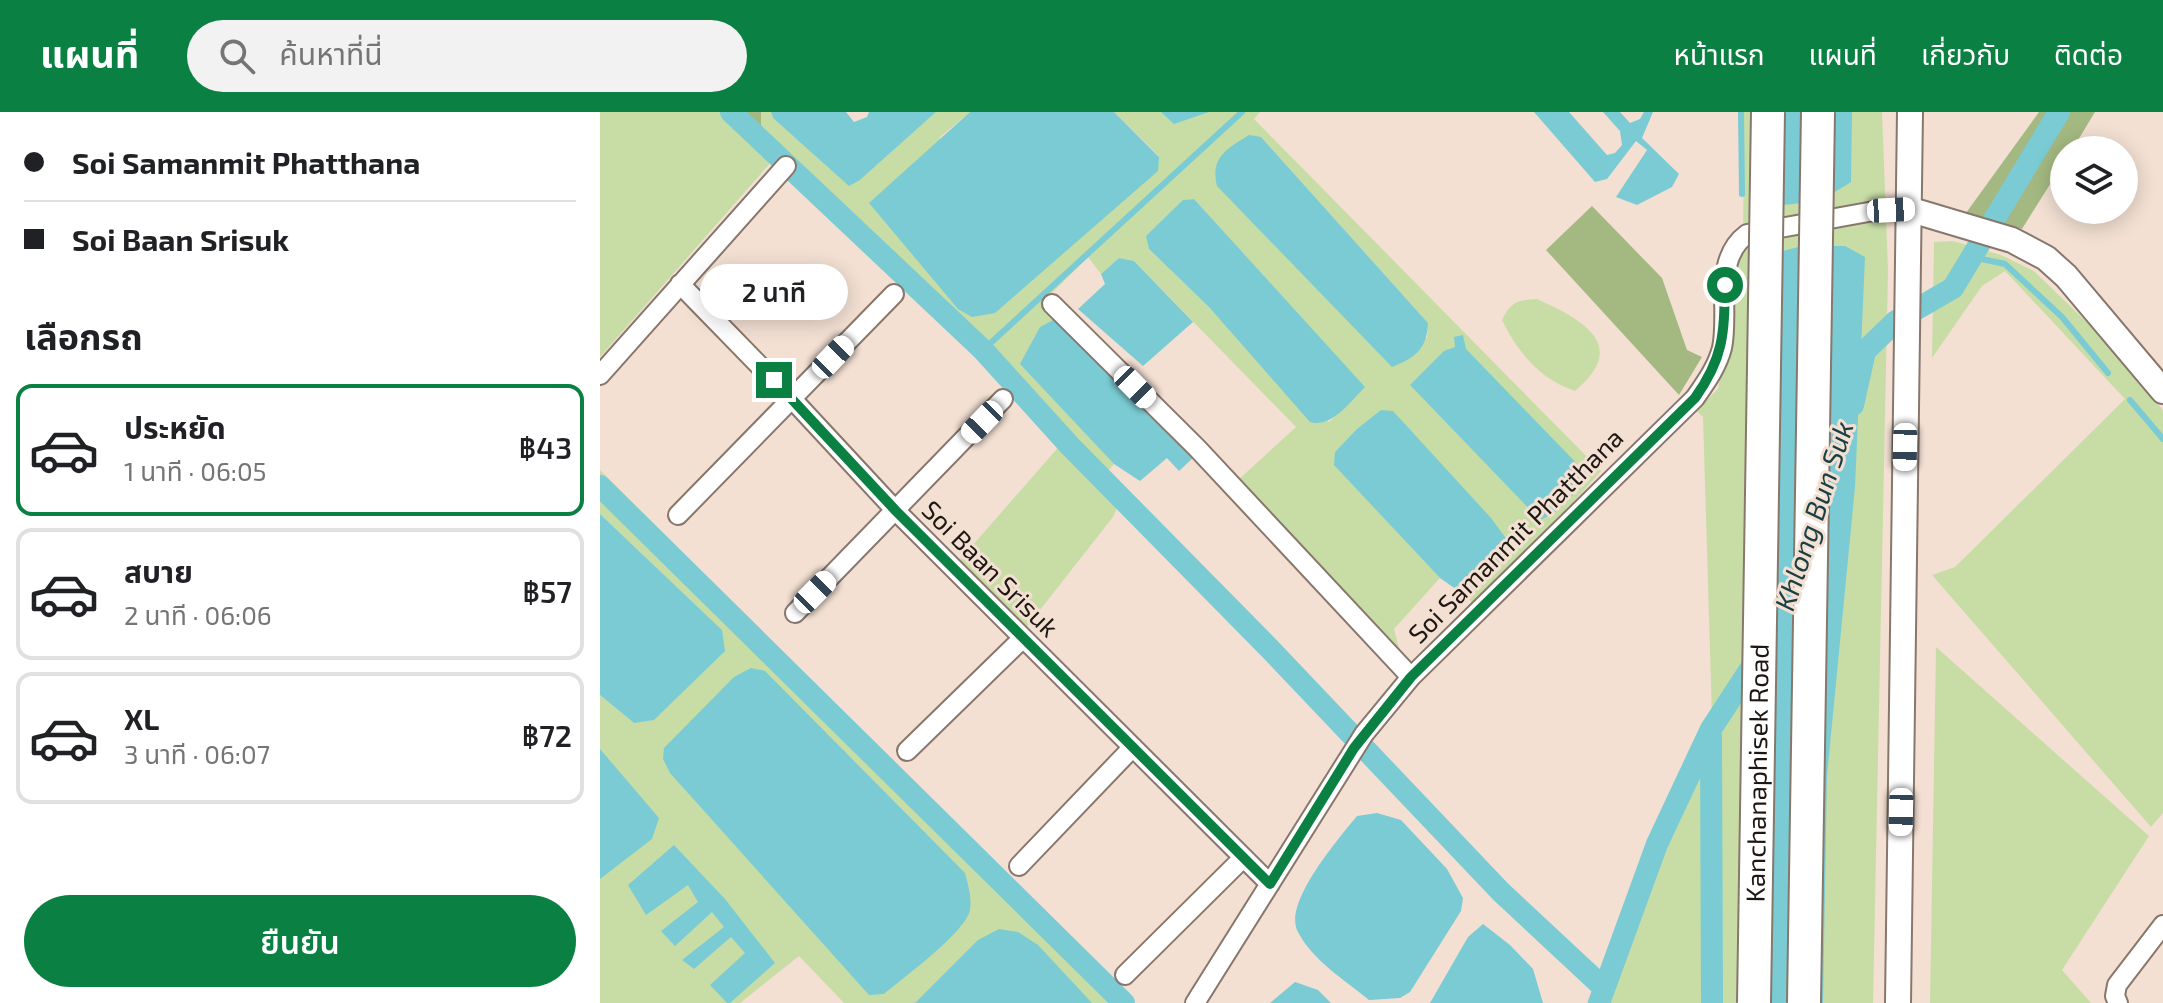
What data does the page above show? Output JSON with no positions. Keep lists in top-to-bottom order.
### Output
{
  "streets": {
    "highway": ["Kanchanaphisek Road"],
    "street": ["Soi Samanmit Phatthana", "Soi Baan Srisuk"]
  },
  "crossings": [
    ["Soi Samanmit Phatthana", "Soi Baan Srisuk"]
  ],
  "water": ["Khlong Bun Suk"],
  "page": {
    "header": "แผนที่",
    "search": "ค้นหาที่นี่",
    "nav": [
      "หน้าแรก",
      "แผนที่",
      "เกี่ยวกับ",
      "ติดต่อ"
    ],
    "banner": ["Soi Samanmit Phatthana", "Soi Baan Srisuk"],
    "bubble": "2 นาที",
    "heading": "เลือกรถ",
    "list": [
      {
        "name": "ประหยัด",
        "note": "1 นาที · 06:05",
        "value": "฿43"
      },
      {
        "name": "สบาย",
        "note": "2 นาที · 06:06",
        "value": "฿57"
      },
      {
        "name": "XL",
        "note": "3 นาที · 06:07",
        "value": "฿72"
      }
    ],
    "buttons": "ยืนยัน"
  }
}
